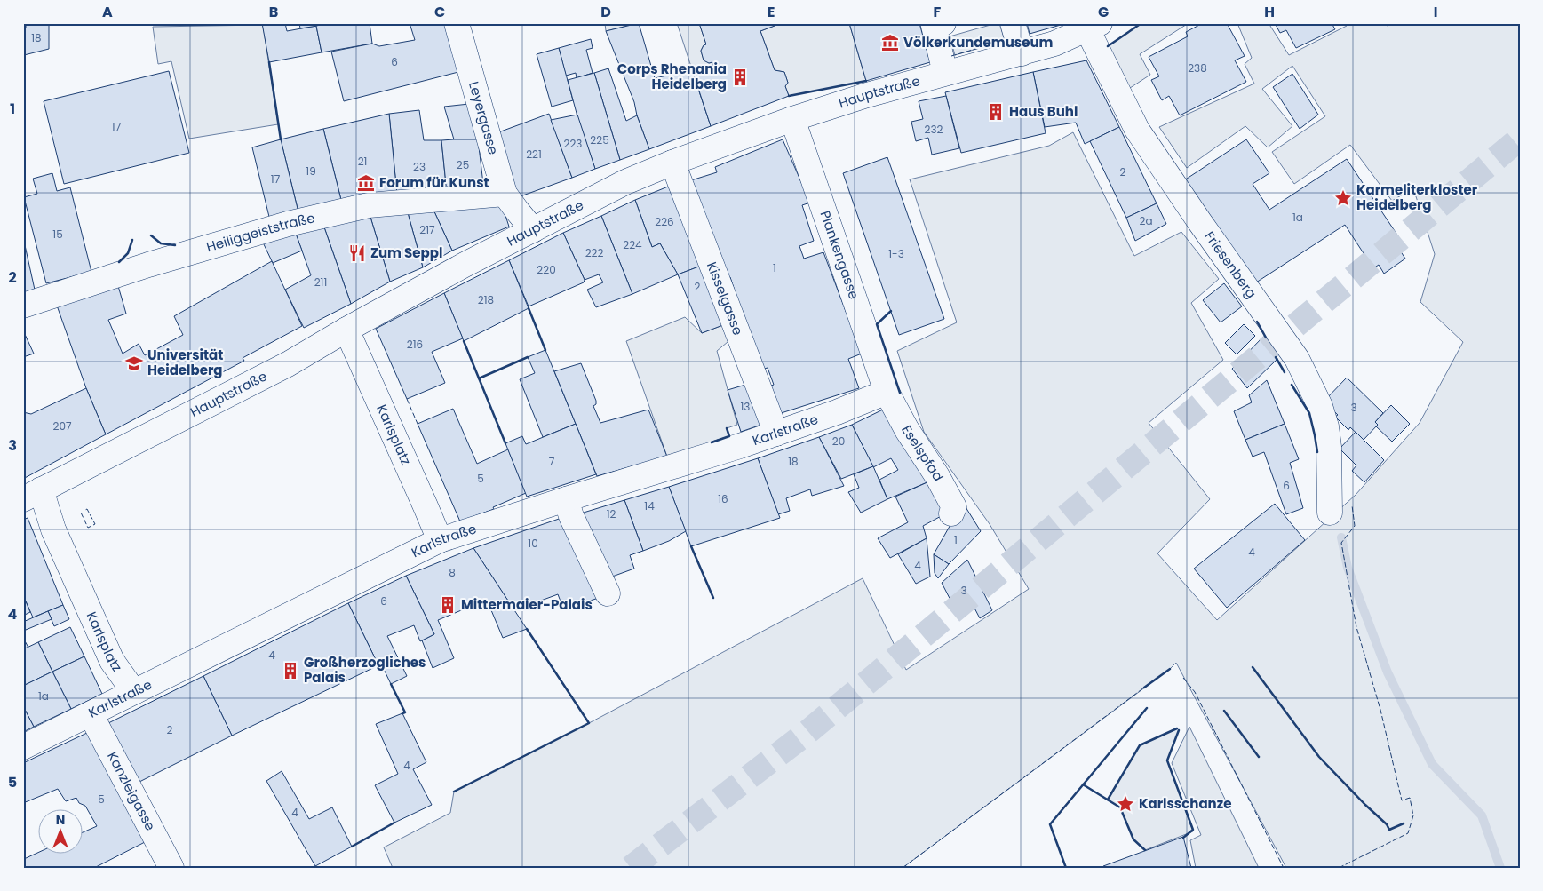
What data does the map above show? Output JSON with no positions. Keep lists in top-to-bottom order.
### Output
{
  "streets": {
    "street": [
      "Hauptstraße",
      "Leyergasse",
      "Heiliggeiststraße",
      "Plankengasse",
      "Friesenberg",
      "Kisselgasse",
      "Karlstraße",
      "Karlsplatz",
      "Eselspfad",
      "Kanzleigasse"
    ]
  },
  "crossings": [
    ["Hauptstraße", "Leyergasse"],
    ["Hauptstraße", "Plankengasse"],
    ["Hauptstraße", "Friesenberg"],
    ["Hauptstraße", "Kisselgasse"],
    ["Hauptstraße", "Karlsplatz"],
    ["Leyergasse", "Heiliggeiststraße"],
    ["Plankengasse", "Karlstraße"],
    ["Plankengasse", "Eselspfad"],
    ["Kisselgasse", "Karlstraße"],
    ["Karlstraße", "Karlsplatz"],
    ["Karlstraße", "Eselspfad"],
    ["Karlstraße", "Kanzleigasse"]
  ],
  "places": {
    "museum": ["Völkerkundemuseum", "Forum für Kunst"],
    "building": [
      "Corps Rhenania Heidelberg",
      "Haus Buhl",
      "Mittermaier-Palais",
      "Großherzogliches Palais"
    ],
    "place": ["Karmeliterkloster Heidelberg", "Karlsschanze"],
    "restaurant": ["Zum Seppl"],
    "school or university": ["Universität Heidelberg"]
  },
  "house_numbers": [
    "18",
    "6",
    "238",
    "17",
    "232",
    "225",
    "223",
    "221",
    "21",
    "25",
    "23",
    "19",
    "2",
    "17",
    "1a",
    "2a",
    "226",
    "217",
    "15",
    "224",
    "222",
    "1-3",
    "1",
    "220",
    "211",
    "2",
    "218",
    "216",
    "13",
    "3",
    "207",
    "20",
    "7",
    "18",
    "5",
    "6",
    "16",
    "14",
    "12",
    "1",
    "10",
    "4",
    "4",
    "8",
    "3",
    "6",
    "4",
    "1a",
    "2",
    "4",
    "5",
    "4"
  ],
  "north": "top",
  "grid": {
    "columns": [
      "A",
      "B",
      "C",
      "D",
      "E",
      "F",
      "G",
      "H",
      "I"
    ],
    "rows": [
      "1",
      "2",
      "3",
      "4",
      "5"
    ]
  }
}
